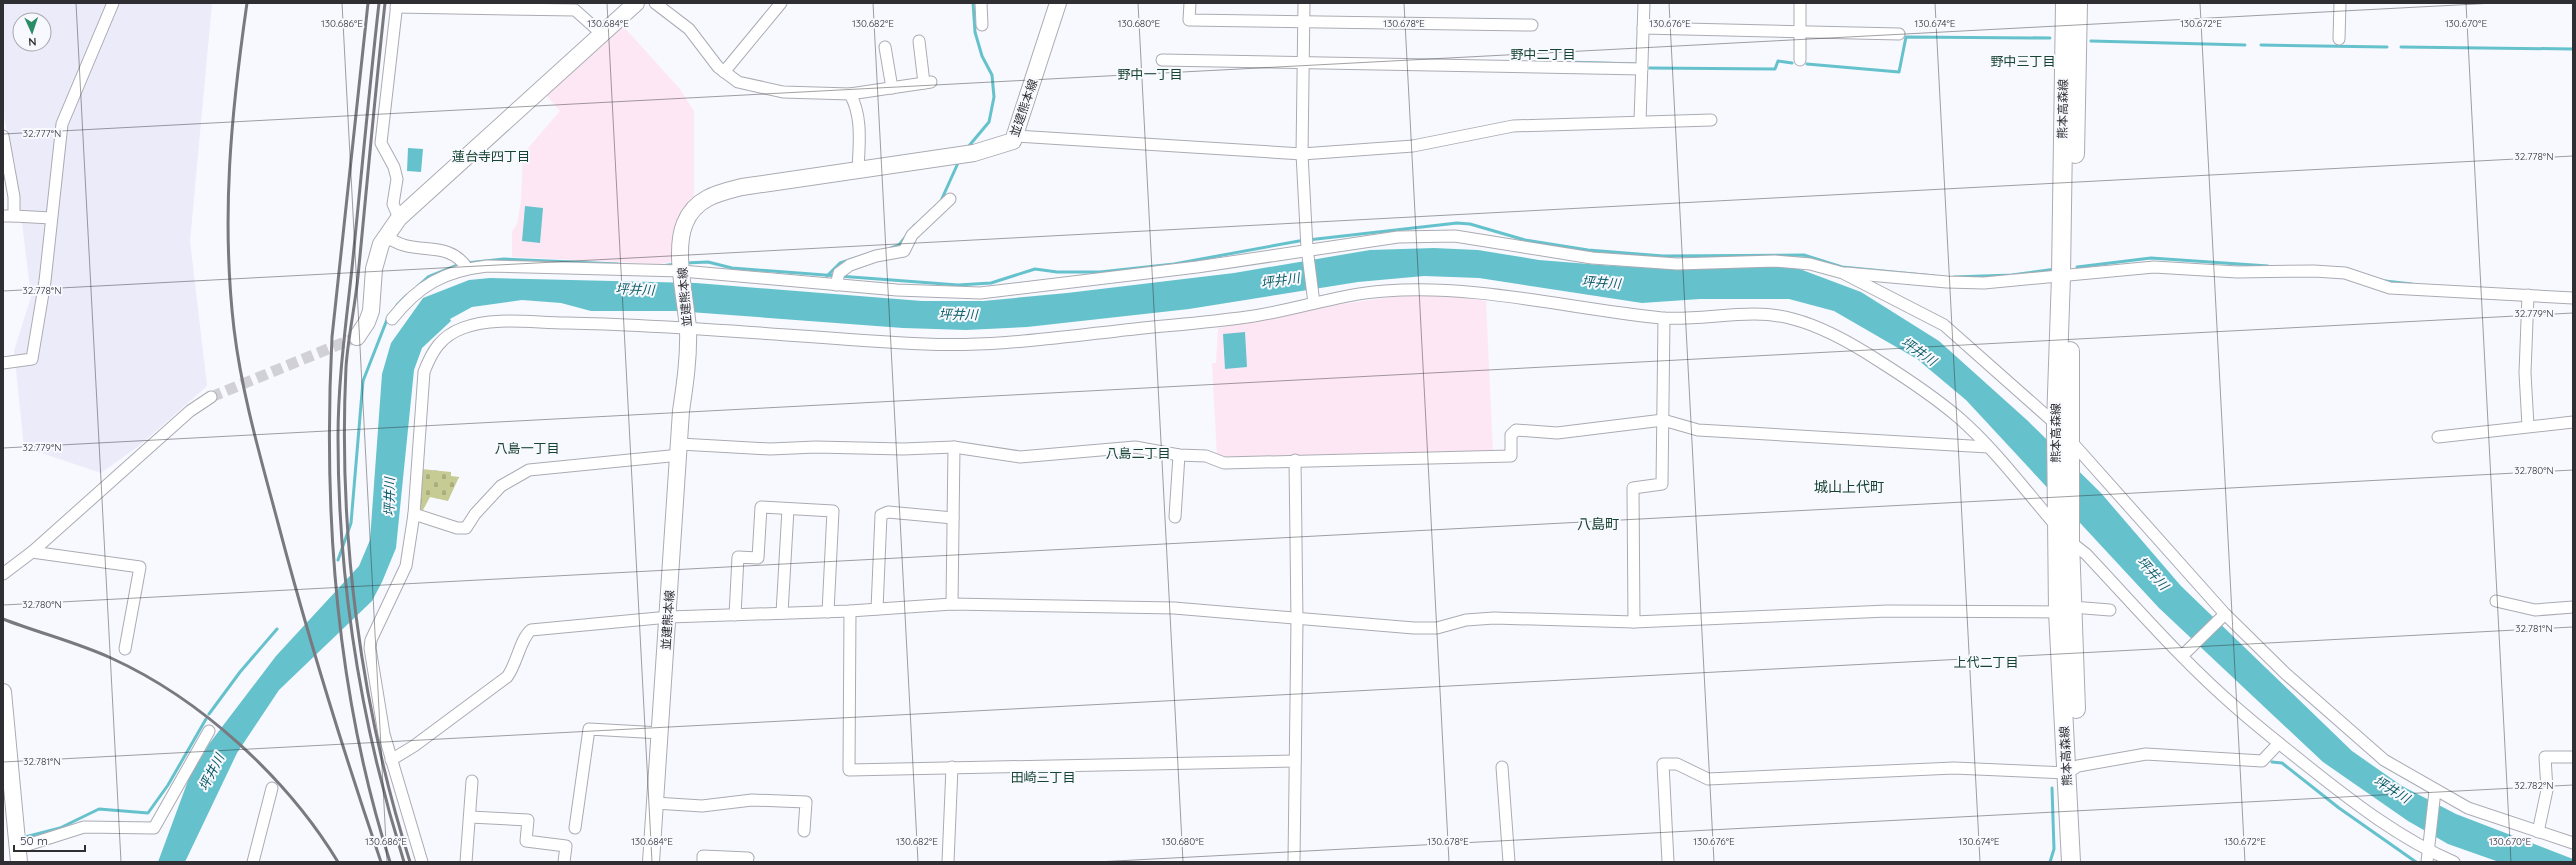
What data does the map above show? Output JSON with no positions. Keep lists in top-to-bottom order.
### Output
{
  "streets": {
    "main road": ["並建熊本線", "熊本高森線"]
  },
  "districts": [
    "野中二丁目",
    "野中三丁目",
    "野中一丁目",
    "蓮台寺四丁目",
    "八島一丁目",
    "八島二丁目",
    "城山上代町",
    "八島町",
    "上代二丁目",
    "田崎三丁目"
  ],
  "water": ["坪井川"],
  "scale_bar": "50 m",
  "north": "bottom",
  "coordinates": [
    "130.686°E",
    "130.684°E",
    "130.682°E",
    "130.680°E",
    "130.678°E",
    "130.676°E",
    "130.674°E",
    "130.672°E",
    "130.670°E",
    "32.777°N",
    "32.778°N",
    "32.779°N",
    "32.780°N",
    "32.781°N",
    "32.782°N"
  ]
}
